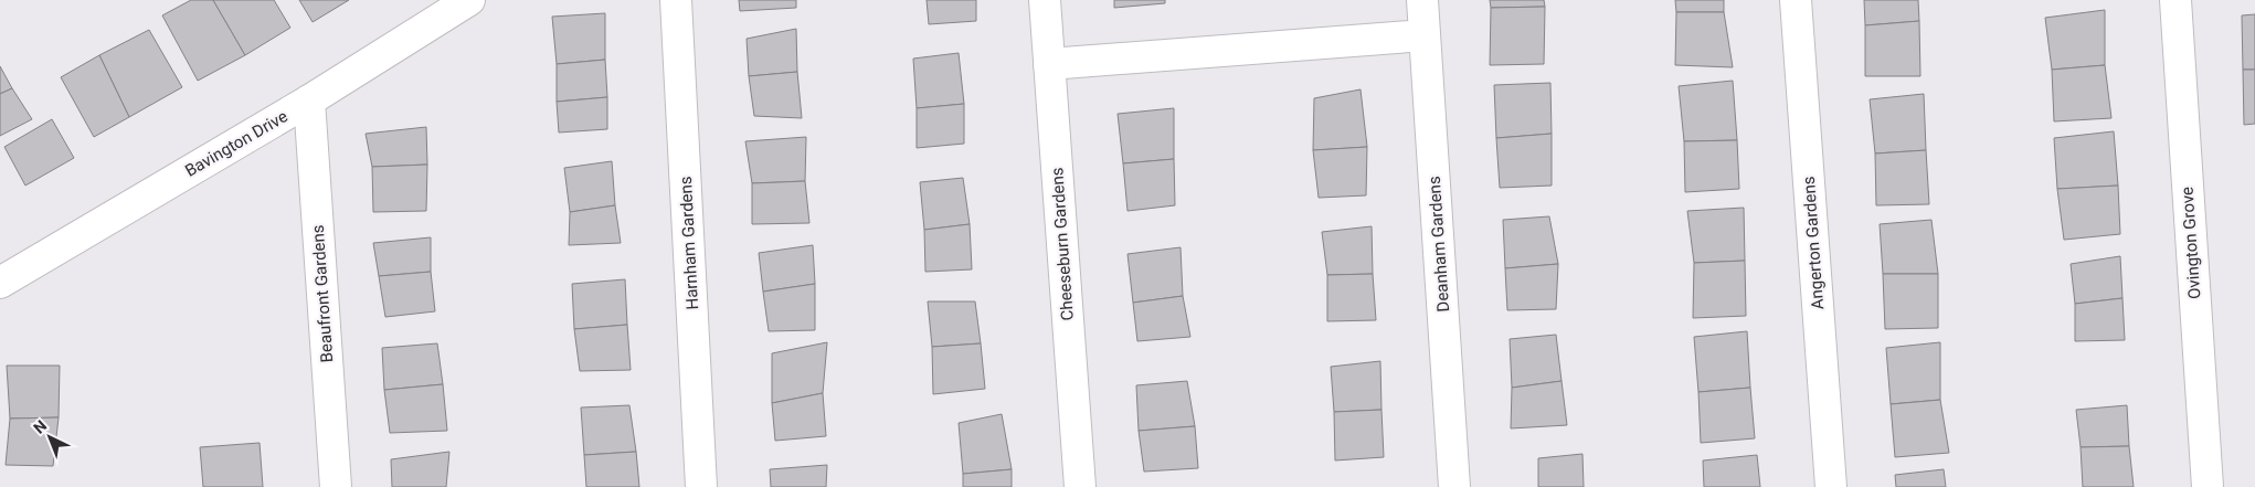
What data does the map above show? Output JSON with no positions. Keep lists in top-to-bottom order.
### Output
{
  "streets": {
    "street": [
      "Bavington Drive",
      "Harnham Gardens",
      "Angerton Gardens",
      "Ovington Grove",
      "Cheeseburn Gardens",
      "Deanham Gardens",
      "Beaufront Gardens"
    ]
  },
  "crossings": [
    ["Bavington Drive", "Beaufront Gardens"]
  ],
  "north": "top left"
}
